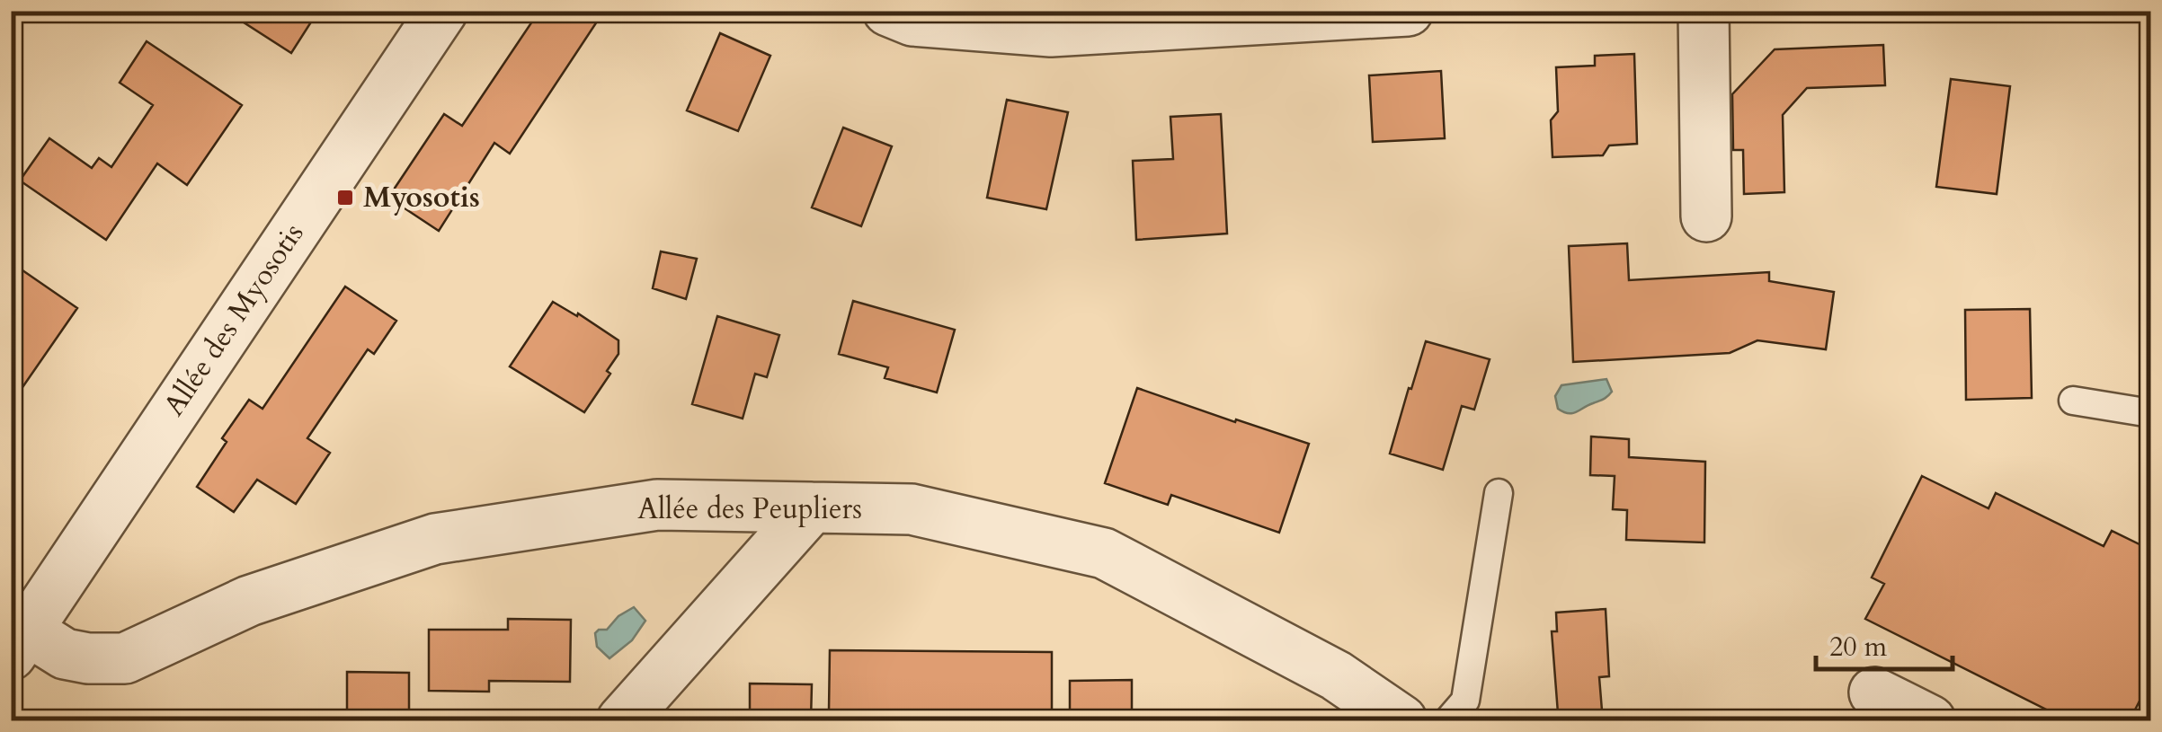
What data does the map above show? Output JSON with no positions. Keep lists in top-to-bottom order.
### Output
{
  "streets": {
    "street": ["Allée des Myosotis", "Allée des Peupliers"]
  },
  "crossings": [
    ["Allée des Myosotis", "Allée des Peupliers"]
  ],
  "places": {
    "transit": ["Myosotis"]
  },
  "scale_bar": "20 m"
}
